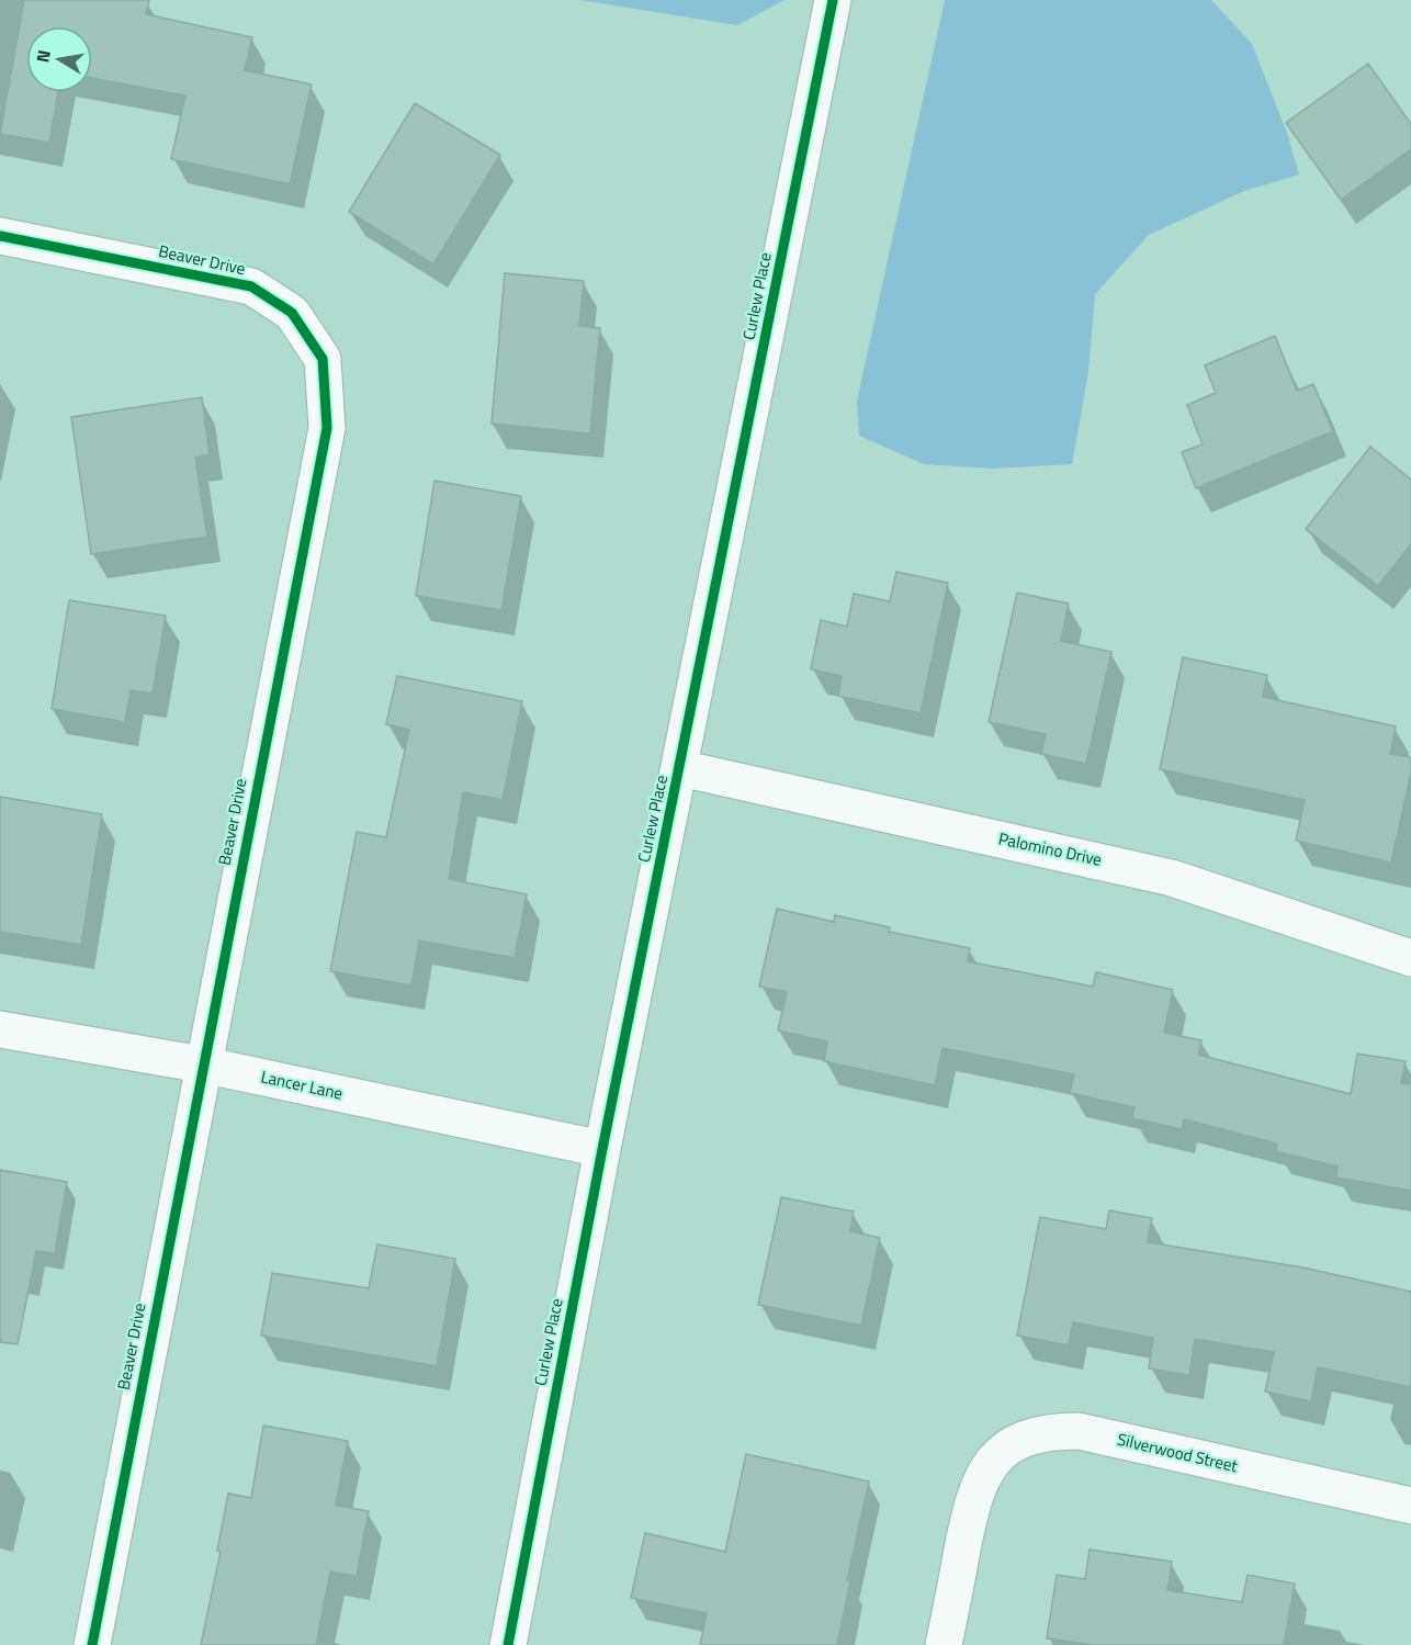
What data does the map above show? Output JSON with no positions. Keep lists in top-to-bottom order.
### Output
{
  "streets": {
    "street": [
      "Beaver Drive",
      "Curlew Place",
      "Palomino Drive",
      "Lancer Lane",
      "Silverwood Street"
    ]
  },
  "crossings": [
    ["Beaver Drive", "Lancer Lane"],
    ["Curlew Place", "Palomino Drive"],
    ["Curlew Place", "Lancer Lane"]
  ],
  "north": "left"
}
